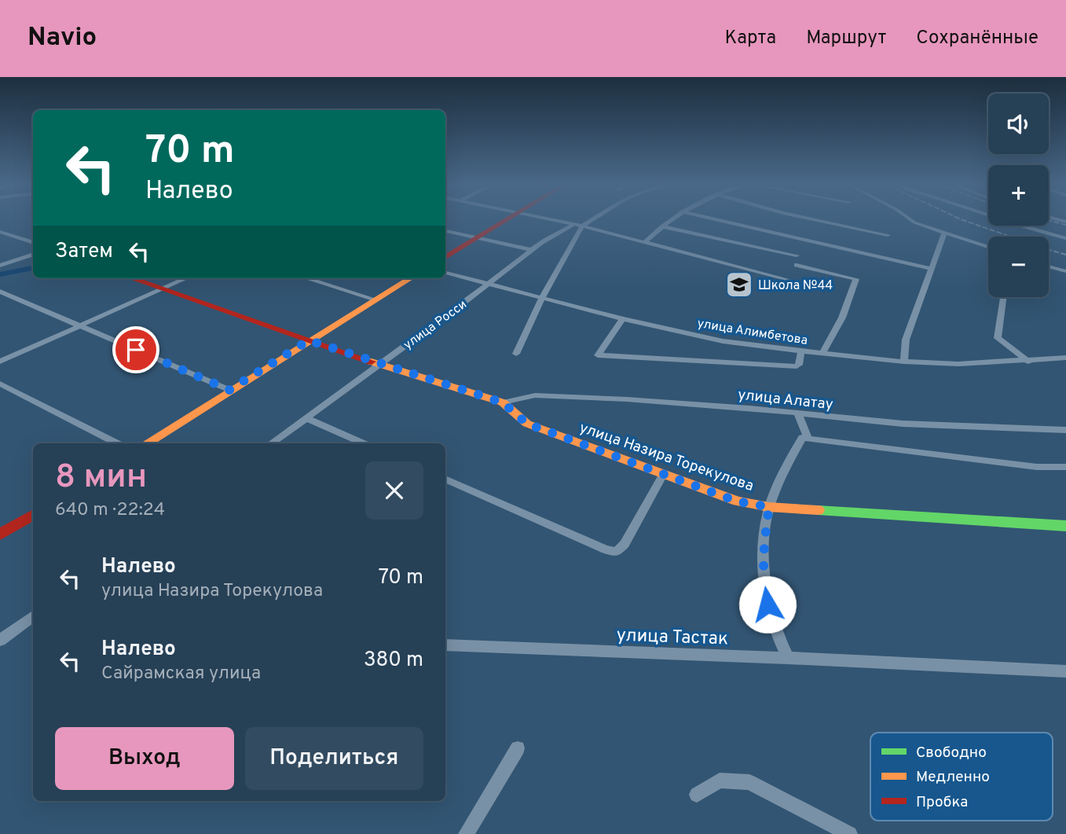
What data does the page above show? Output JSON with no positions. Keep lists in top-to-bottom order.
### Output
{
  "streets": {
    "street": [
      "улица Росси",
      "улица Алимбетова",
      "улица Алатау",
      "улица Назира Торекулова",
      "улица Тастак"
    ]
  },
  "crossings": [
    ["улица Росси", "улица Алимбетова"],
    ["улица Росси", "улица Назира Торекулова"],
    ["улица Алатау", "улица Назира Торекулова"]
  ],
  "places": {
    "school or university": ["Школа №44"]
  },
  "legend": ["Свободно", "Медленно", "Пробка"],
  "page": {
    "header": "Navio",
    "nav": ["Карта", "Маршрут", "Сохранённые"],
    "map_buttons": ["+", "−"],
    "turn": ["70 m", "Налево"],
    "then": "Затем",
    "heading": ["8 мин", "640 m · 22:24"],
    "list": [
      {
        "name": "Налево",
        "note": "улица Назира Торекулова",
        "value": "70 m"
      },
      {
        "name": "Налево",
        "note": "Сайрамская улица",
        "value": "380 m"
      }
    ],
    "buttons": ["Выход", "Поделиться"]
  }
}
